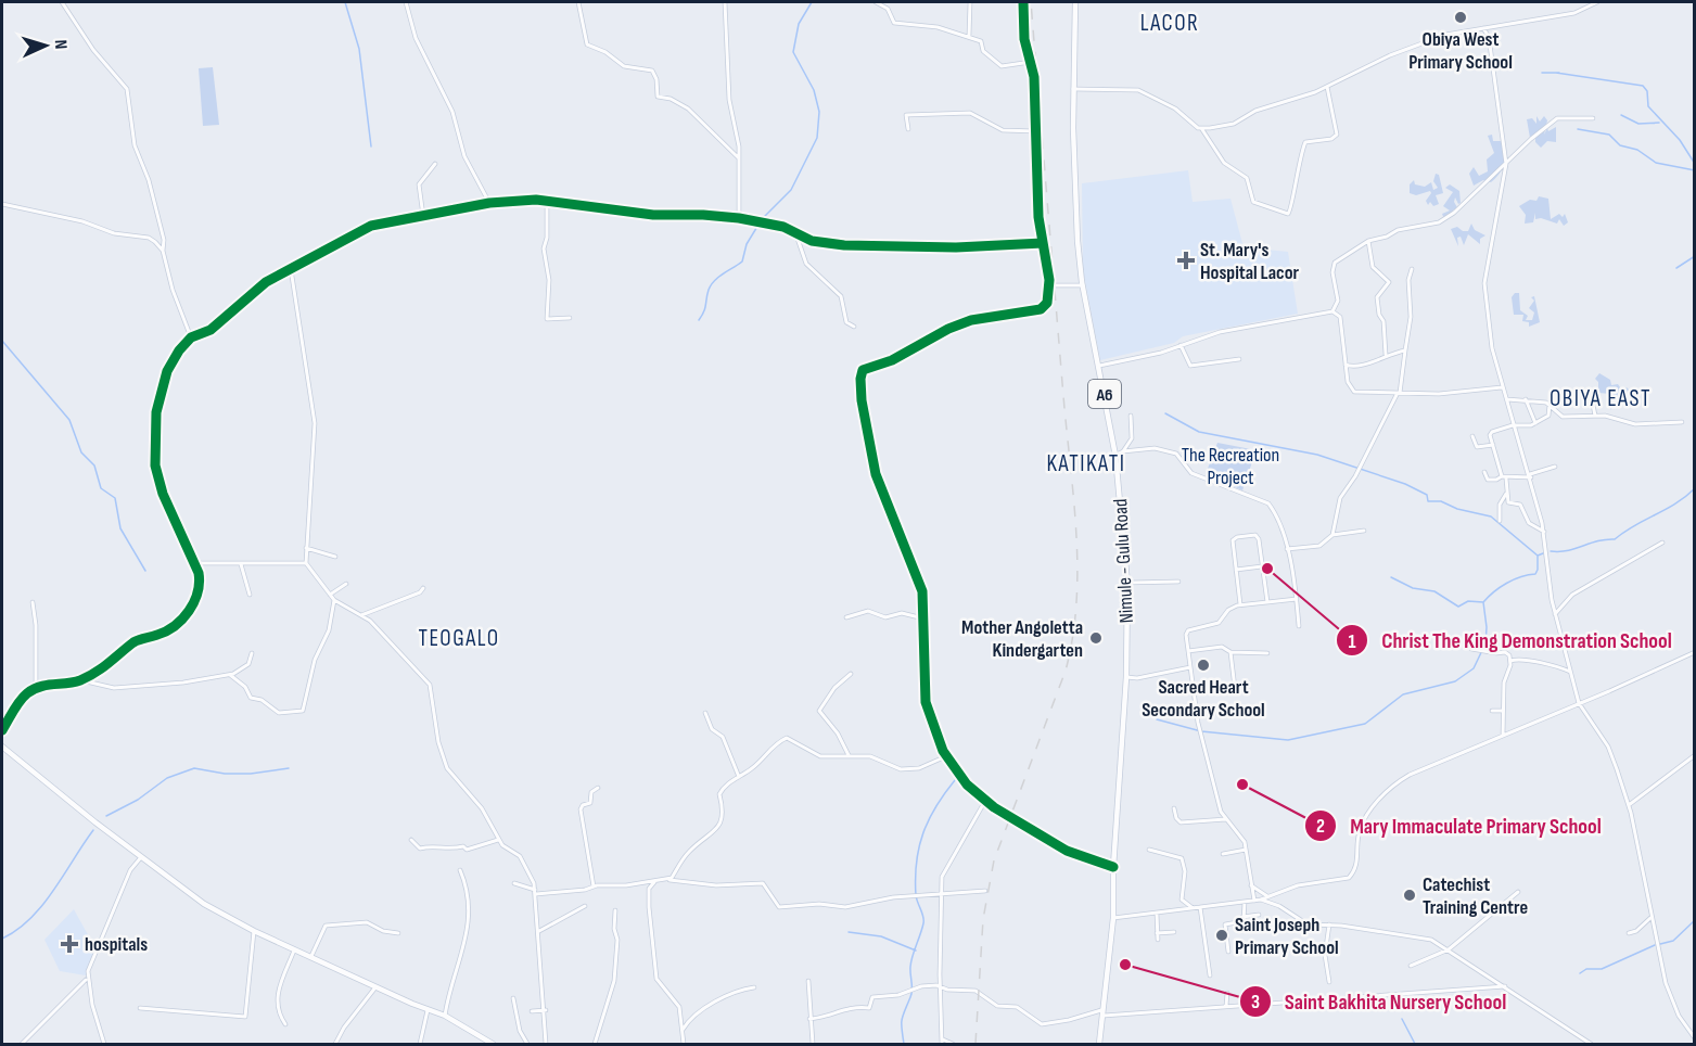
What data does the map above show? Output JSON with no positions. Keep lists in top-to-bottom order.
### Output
{
  "streets": {
    "main road": ["A6", "Nimule - Gulu Road"]
  },
  "districts": [
    "LACOR",
    "OBIYA EAST",
    "KATIKATI",
    "TEOGALO"
  ],
  "parks": ["The Recreation Project"],
  "places": {
    "other": [
      "Obiya West Primary School",
      "Christ The King Demonstration School",
      "Mother Angoletta Kindergarten",
      "Sacred Heart Secondary School",
      "Mary Immaculate Primary School",
      "Catechist Training Centre",
      "Saint Joseph Primary School",
      "Saint Bakhita Nursery School"
    ],
    "health": ["St. Mary's Hospital Lacor", "hospitals"]
  },
  "north": "right"
}
